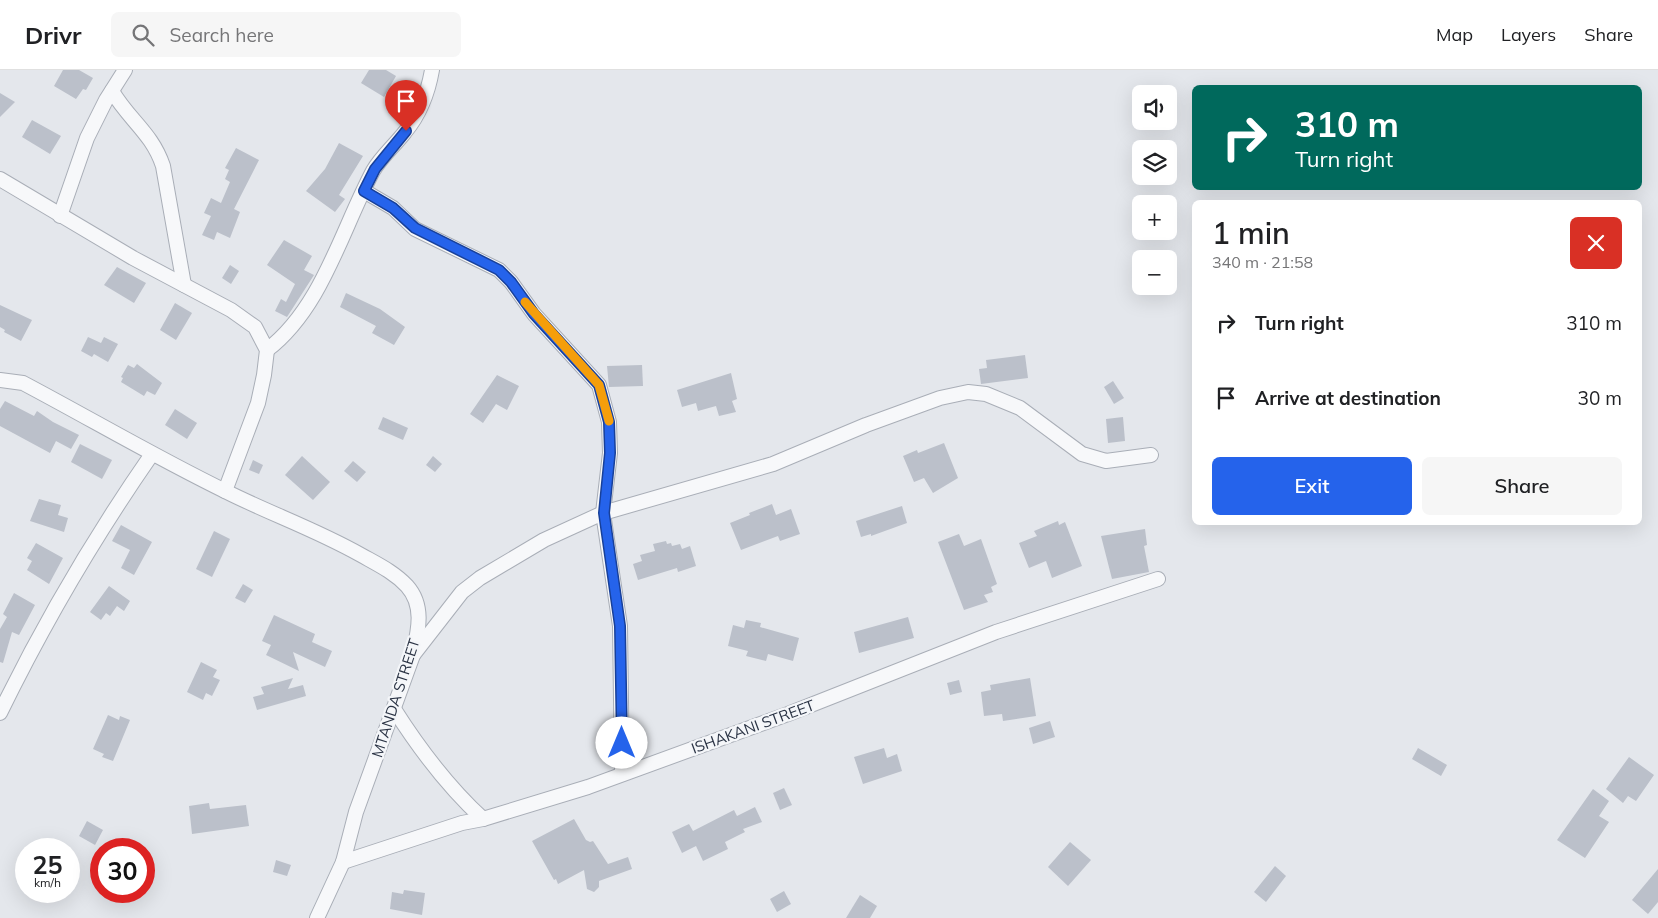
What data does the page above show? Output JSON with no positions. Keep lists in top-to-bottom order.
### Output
{
  "streets": {
    "street": ["MTANDA STREET", "ISHAKANI STREET"]
  },
  "crossings": [
    ["MTANDA STREET", "ISHAKANI STREET"]
  ],
  "page": {
    "header": "Drivr",
    "search": "Search here",
    "nav": ["Map", "Layers", "Share"],
    "map_buttons": ["+", "−"],
    "turn": ["310 m", "Turn right"],
    "heading": ["1 min", "340 m · 21:58"],
    "list": [
      {
        "name": "Turn right",
        "value": "310 m"
      },
      {
        "name": "Arrive at destination",
        "value": "30 m"
      }
    ],
    "buttons": ["Exit", "Share"],
    "speed": "25 km/h",
    "limit": "30"
  }
}
